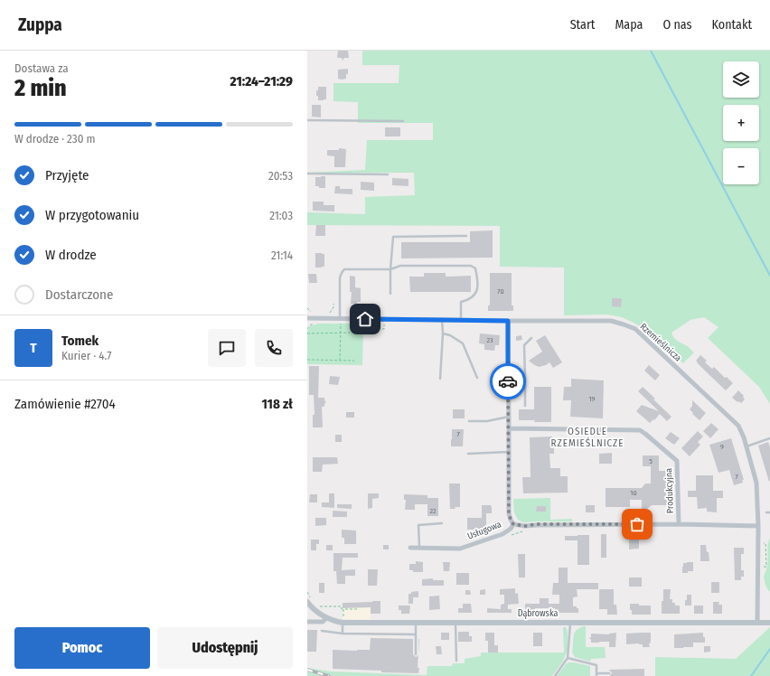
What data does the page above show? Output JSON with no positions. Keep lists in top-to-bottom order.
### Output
{
  "streets": {
    "street": [
      "Rzemieślnicza",
      "Produkcyjna",
      "Usługowa",
      "Dąbrowska"
    ]
  },
  "crossings": [
    ["Rzemieślnicza", "Usługowa"],
    ["Rzemieślnicza", "Dąbrowska"],
    ["Produkcyjna", "Usługowa"]
  ],
  "districts": ["OSIEDLE RZEMIEŚLNICZE"],
  "house_numbers": [
    "70",
    "23",
    "19",
    "7",
    "9",
    "5",
    "7",
    "10",
    "22"
  ],
  "page": {
    "header": "Zuppa",
    "nav": [
      "Start",
      "Mapa",
      "O nas",
      "Kontakt"
    ],
    "heading": ["2 min", "Dostawa za", "21:24–21:29"],
    "panel": [
      "Tomek",
      "Kurier · 4.7",
      "Zamówienie #2704",
      "118 zł"
    ],
    "map_buttons": ["+", "−"],
    "bar": "W drodze · 230 m",
    "list": [
      ["Przyjęte", "20:53"],
      ["W przygotowaniu", "21:03"],
      ["W drodze", "21:14"],
      "Dostarczone"
    ],
    "round": "T",
    "buttons": ["Pomoc", "Udostępnij"]
  }
}
